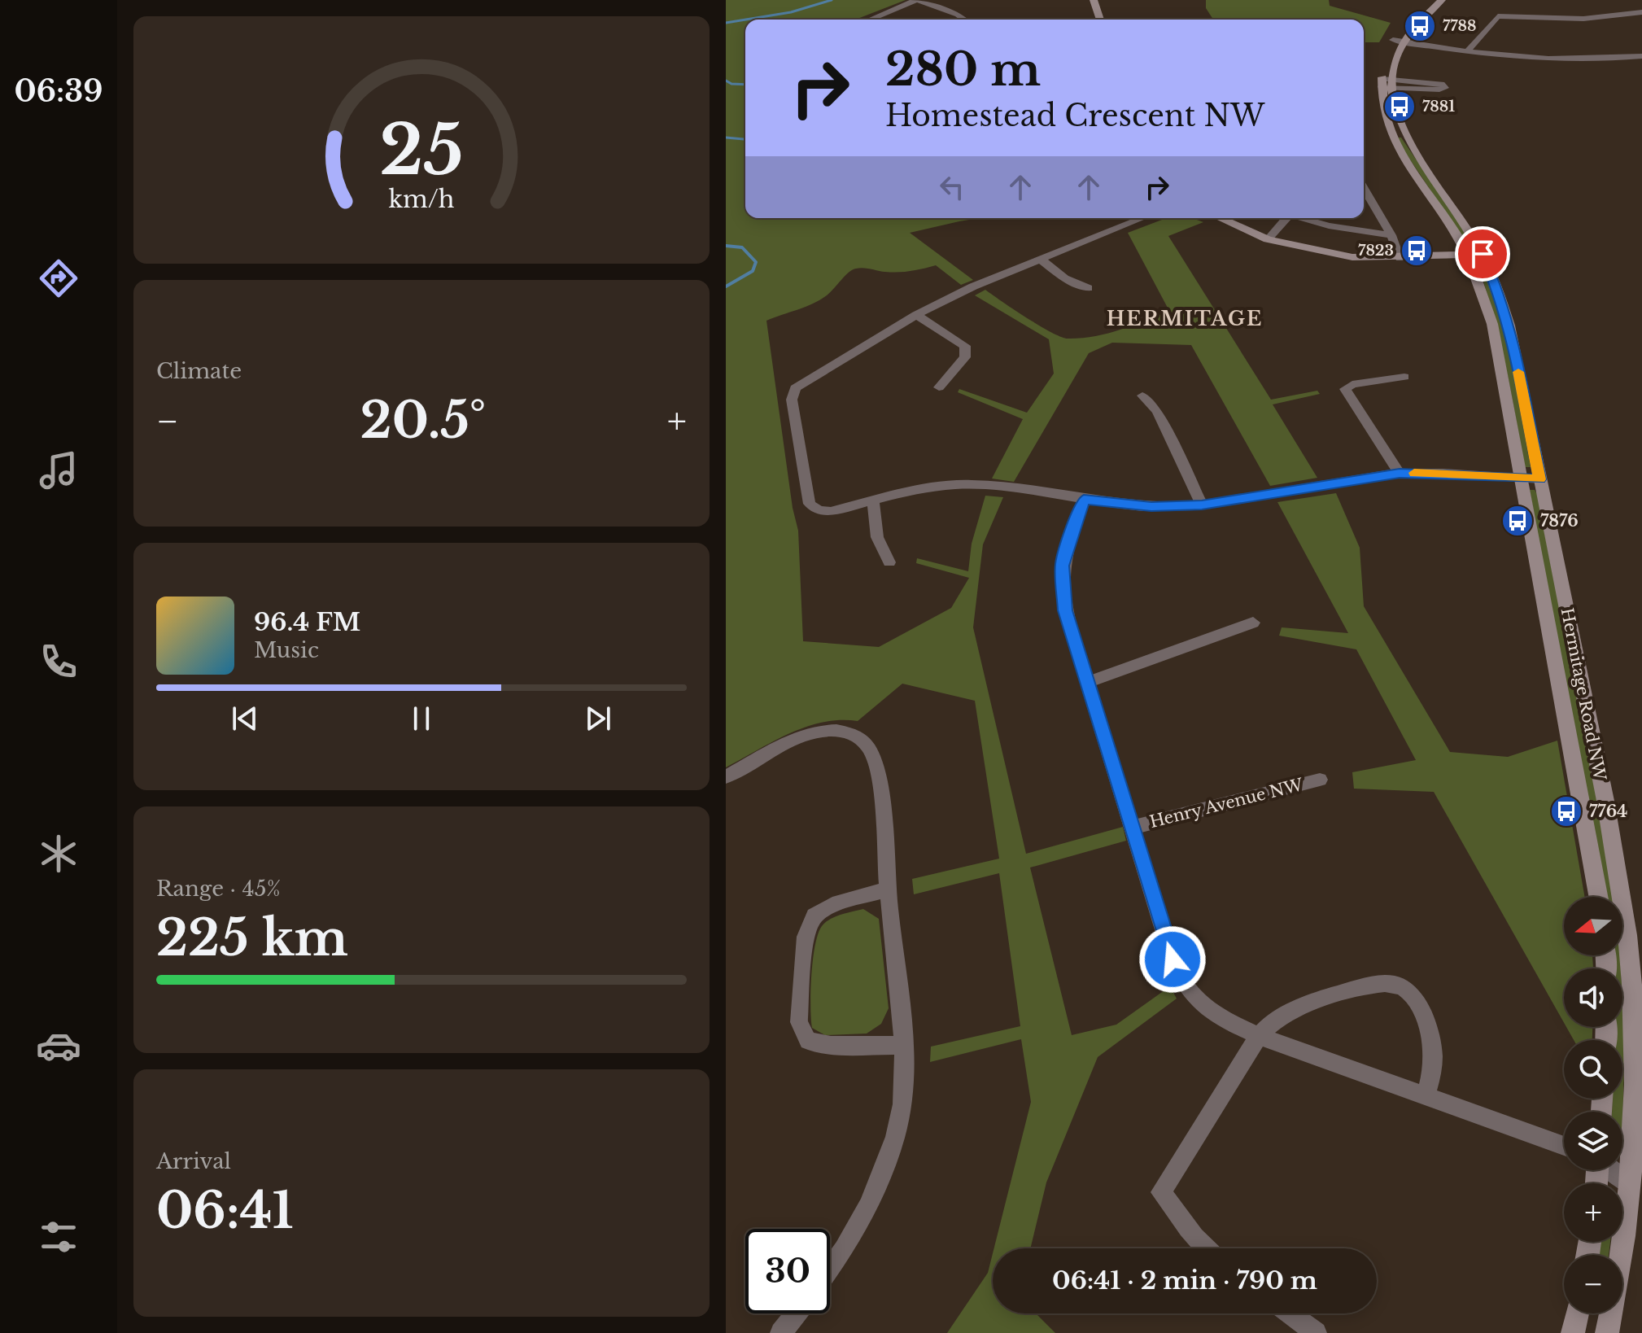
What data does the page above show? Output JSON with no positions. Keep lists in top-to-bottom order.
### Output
{
  "streets": {
    "street": ["Hermitage Road NW", "Henry Avenue NW"]
  },
  "districts": ["HERMITAGE"],
  "places": {
    "bus stop": [
      "7788",
      "7881",
      "7823",
      "7876",
      "7764"
    ]
  },
  "north": "left",
  "page": {
    "tabs": "06:39",
    "turn": ["280 m", "Homestead Crescent NW"],
    "tile": [
      "Climate",
      ["Range · 45%", "225 km"],
      ["Arrival", "06:41"]
    ],
    "heat": ["−", "20.5°", "+"],
    "song": ["96.4 FM", "Music"],
    "map_buttons": ["+", "−"],
    "limit": "30",
    "trip": "06:41 · 2 min · 790 m",
    "gauge": ["25", "km/h"]
  }
}
